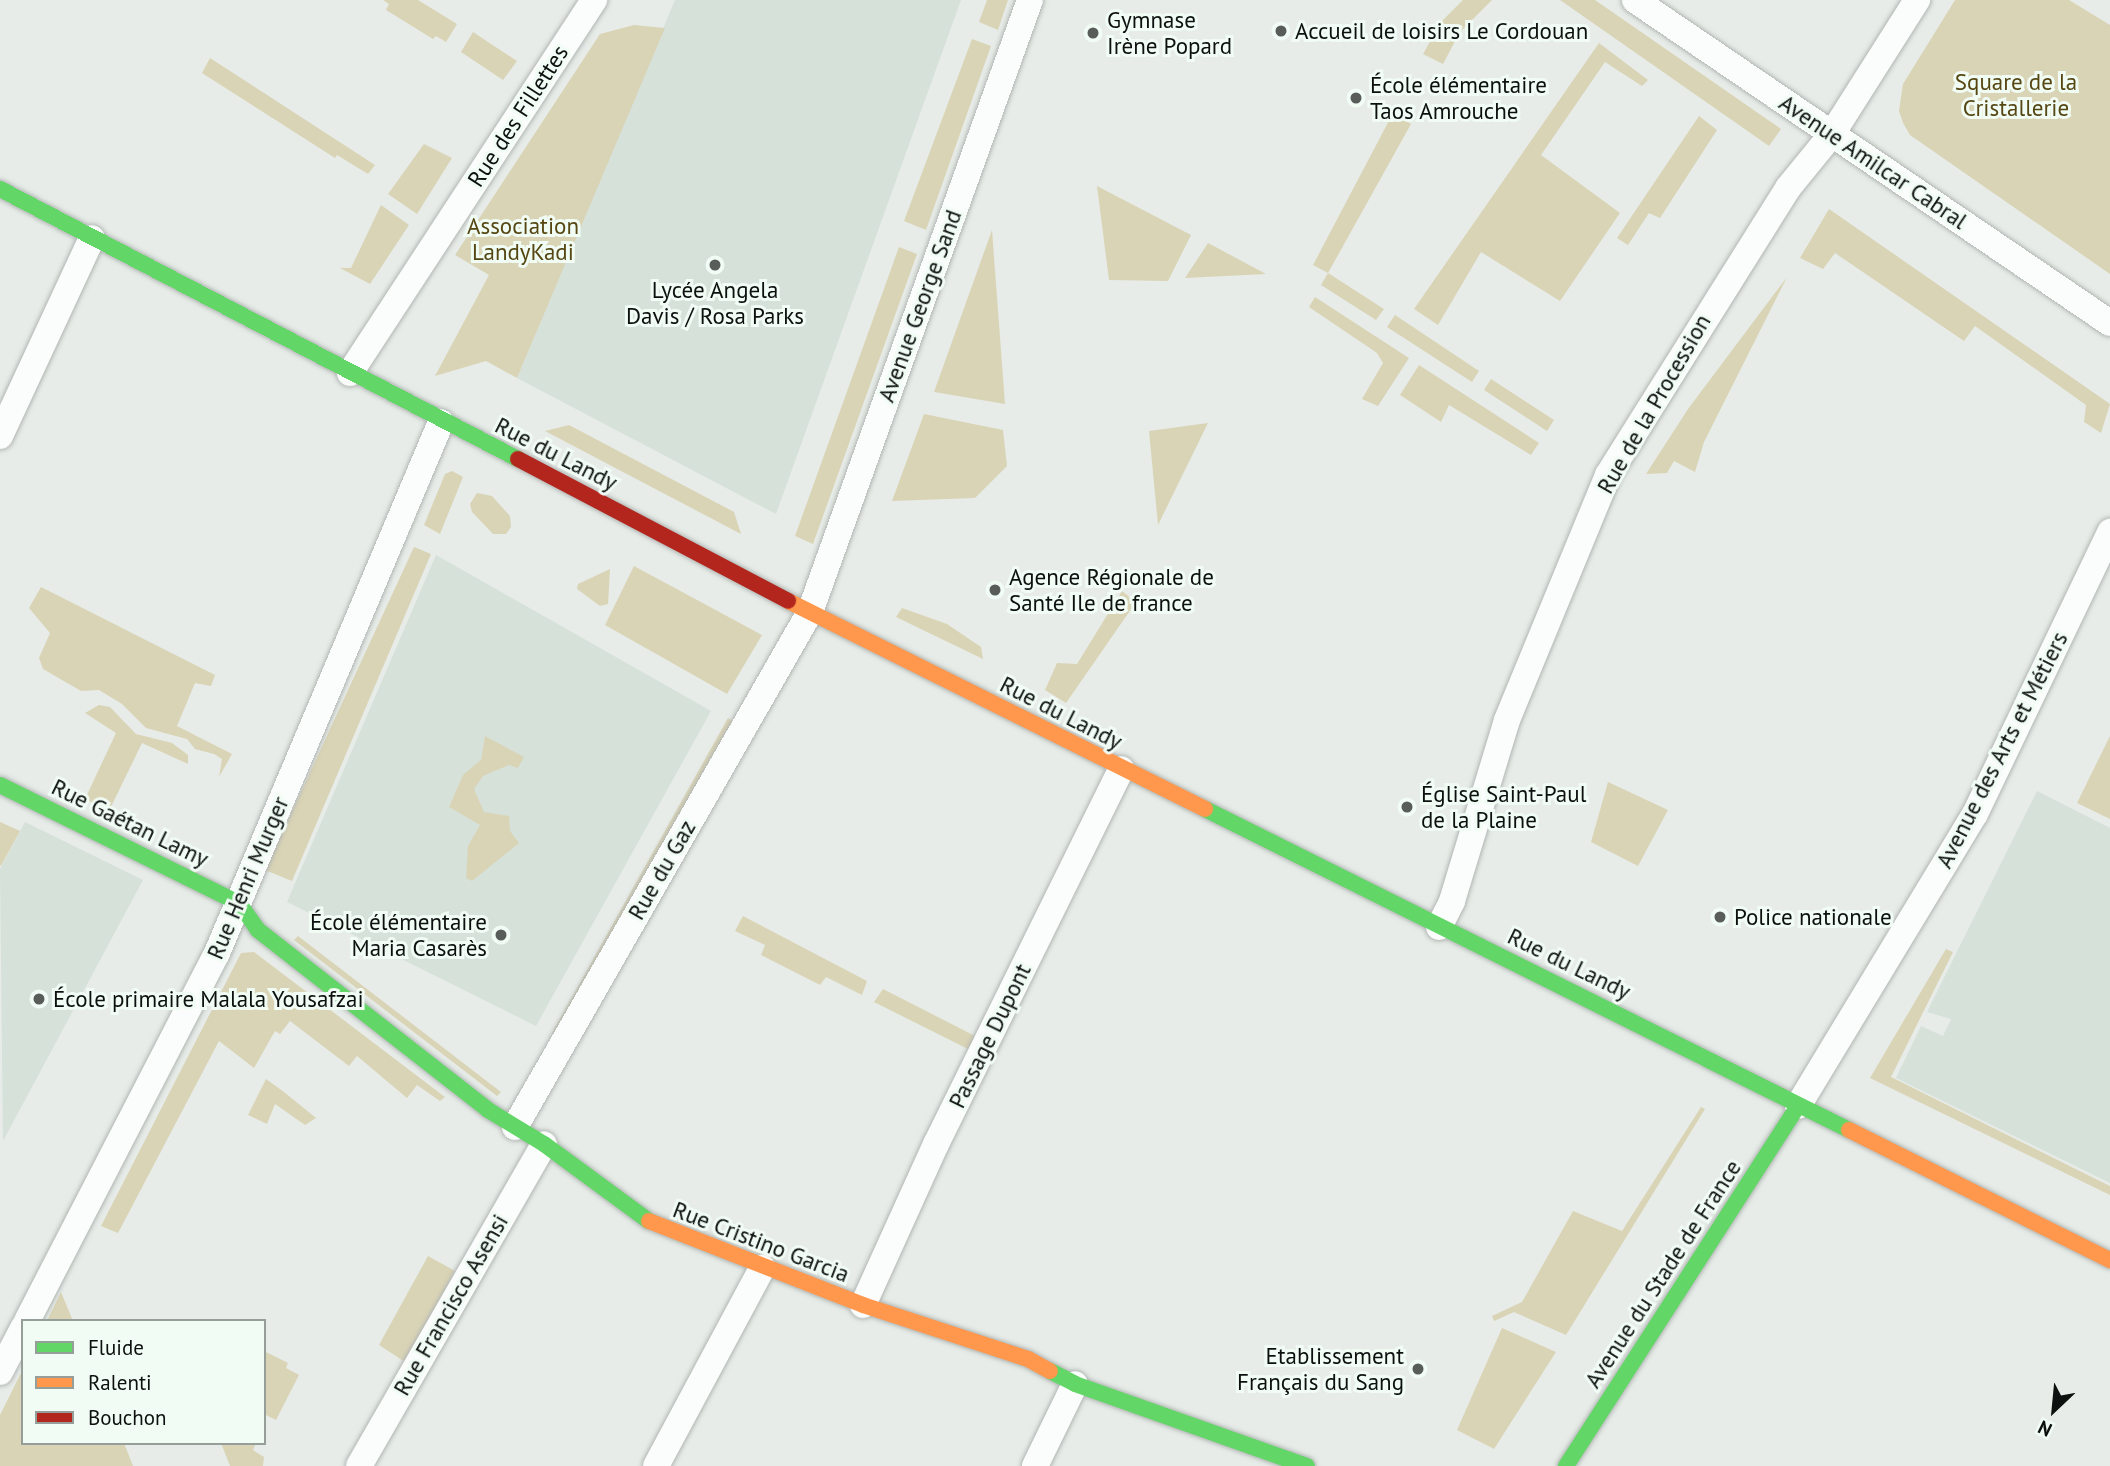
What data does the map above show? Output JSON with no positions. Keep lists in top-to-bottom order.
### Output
{
  "streets": {
    "main road": [
      "Rue du Landy",
      "Rue Gaétan Lamy",
      "Rue Cristino Garcia",
      "Avenue du Stade de France"
    ],
    "street": [
      "Rue des Fillettes",
      "Avenue Amilcar Cabral",
      "Avenue George Sand",
      "Rue de la Procession",
      "Avenue des Arts et Métiers",
      "Rue du Gaz",
      "Rue Henri Murger",
      "Passage Dupont",
      "Rue Francisco Asensi"
    ]
  },
  "crossings": [
    ["Rue des Fillettes", "Rue du Landy"],
    ["Avenue Amilcar Cabral", "Rue de la Procession"],
    ["Avenue George Sand", "Rue du Landy"],
    ["Avenue George Sand", "Rue du Gaz"],
    ["Rue de la Procession", "Rue du Landy"],
    ["Rue du Landy", "Avenue des Arts et Métiers"],
    ["Rue du Landy", "Rue du Gaz"],
    ["Rue du Landy", "Rue Henri Murger"],
    ["Rue du Landy", "Passage Dupont"],
    ["Rue du Landy", "Avenue du Stade de France"],
    ["Avenue des Arts et Métiers", "Avenue du Stade de France"],
    ["Rue Gaétan Lamy", "Rue Henri Murger"],
    ["Rue Gaétan Lamy", "Rue Cristino Garcia"],
    ["Rue du Gaz", "Rue Cristino Garcia"],
    ["Rue Henri Murger", "Rue Cristino Garcia"],
    ["Passage Dupont", "Rue Cristino Garcia"],
    ["Rue Cristino Garcia", "Rue Francisco Asensi"]
  ],
  "parks": ["Square de la Cristallerie", "Association LandyKadi"],
  "places": [
    "Accueil de loisirs Le Cordouan",
    "Gymnase Irène Popard",
    "École élémentaire Taos Amrouche",
    "Lycée Angela Davis / Rosa Parks",
    "Agence Régionale de Santé Ile de france",
    "Église Saint-Paul de la Plaine",
    "Police nationale",
    "École élémentaire Maria Casarès",
    "École primaire Malala Yousafzai",
    "Etablissement Français du Sang"
  ],
  "legend": ["Fluide", "Ralenti", "Bouchon"],
  "north": "bottom left"
}
